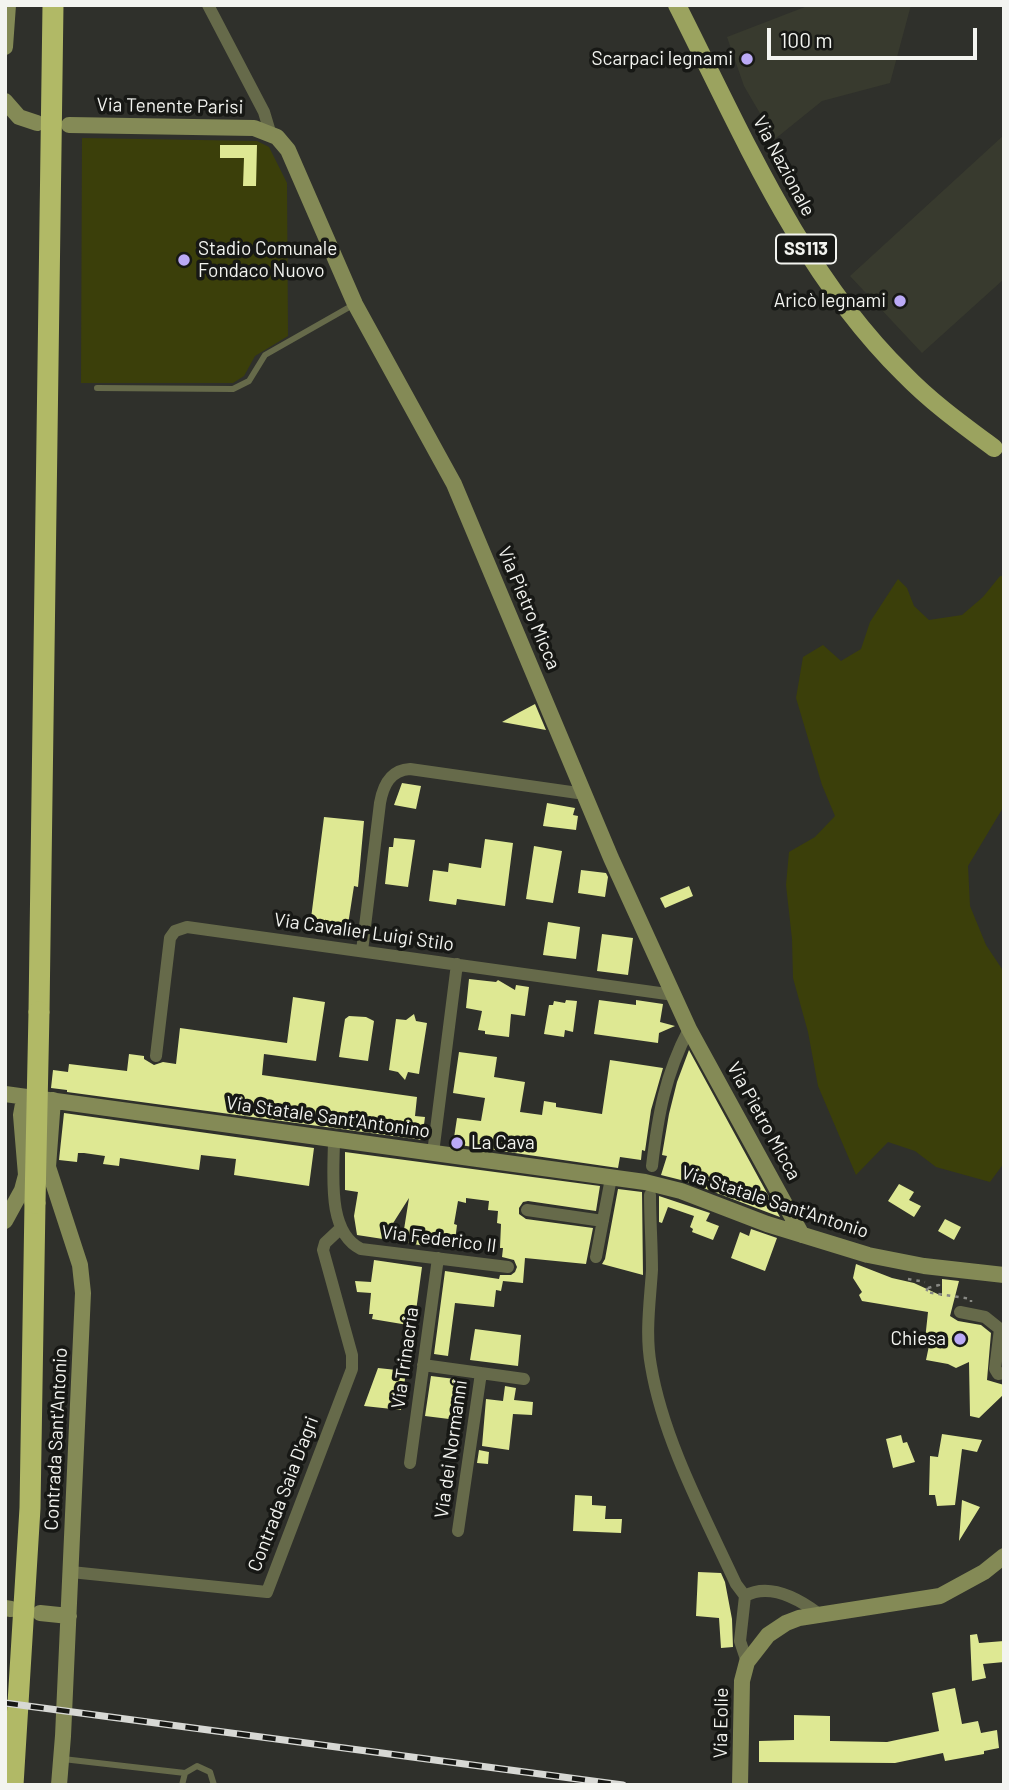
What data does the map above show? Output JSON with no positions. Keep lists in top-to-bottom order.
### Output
{
  "streets": {
    "main road": ["Via Nazionale", "SS113"],
    "street": [
      "Via Tenente Parisi",
      "Via Pietro Micca",
      "Via Cavalier Luigi Stilo",
      "Via Statale Sant'Antonino",
      "Via Statale Sant'Antonio",
      "Via Federico II",
      "Via Trinacria",
      "Contrada Sant'Antonio",
      "Via dei Normanni",
      "Contrada Saia D'agri",
      "Via Eolie"
    ]
  },
  "crossings": [
    ["Via Tenente Parisi", "Via Pietro Micca"],
    ["Via Pietro Micca", "Via Cavalier Luigi Stilo"],
    ["Via Pietro Micca", "Via Statale Sant'Antonio"],
    ["Via Statale Sant'Antonino", "Via Statale Sant'Antonio"],
    ["Via Statale Sant'Antonino", "Contrada Sant'Antonio"],
    ["Via Federico II", "Via Trinacria"],
    ["Via Federico II", "Contrada Saia D'agri"],
    ["Via Trinacria", "Via dei Normanni"],
    ["Contrada Sant'Antonio", "Contrada Saia D'agri"]
  ],
  "places": [
    "Scarpaci legnami",
    "Stadio Comunale Fondaco Nuovo",
    "Aricò legnami",
    "La Cava",
    "Chiesa"
  ],
  "scale_bar": "100 m"
}
